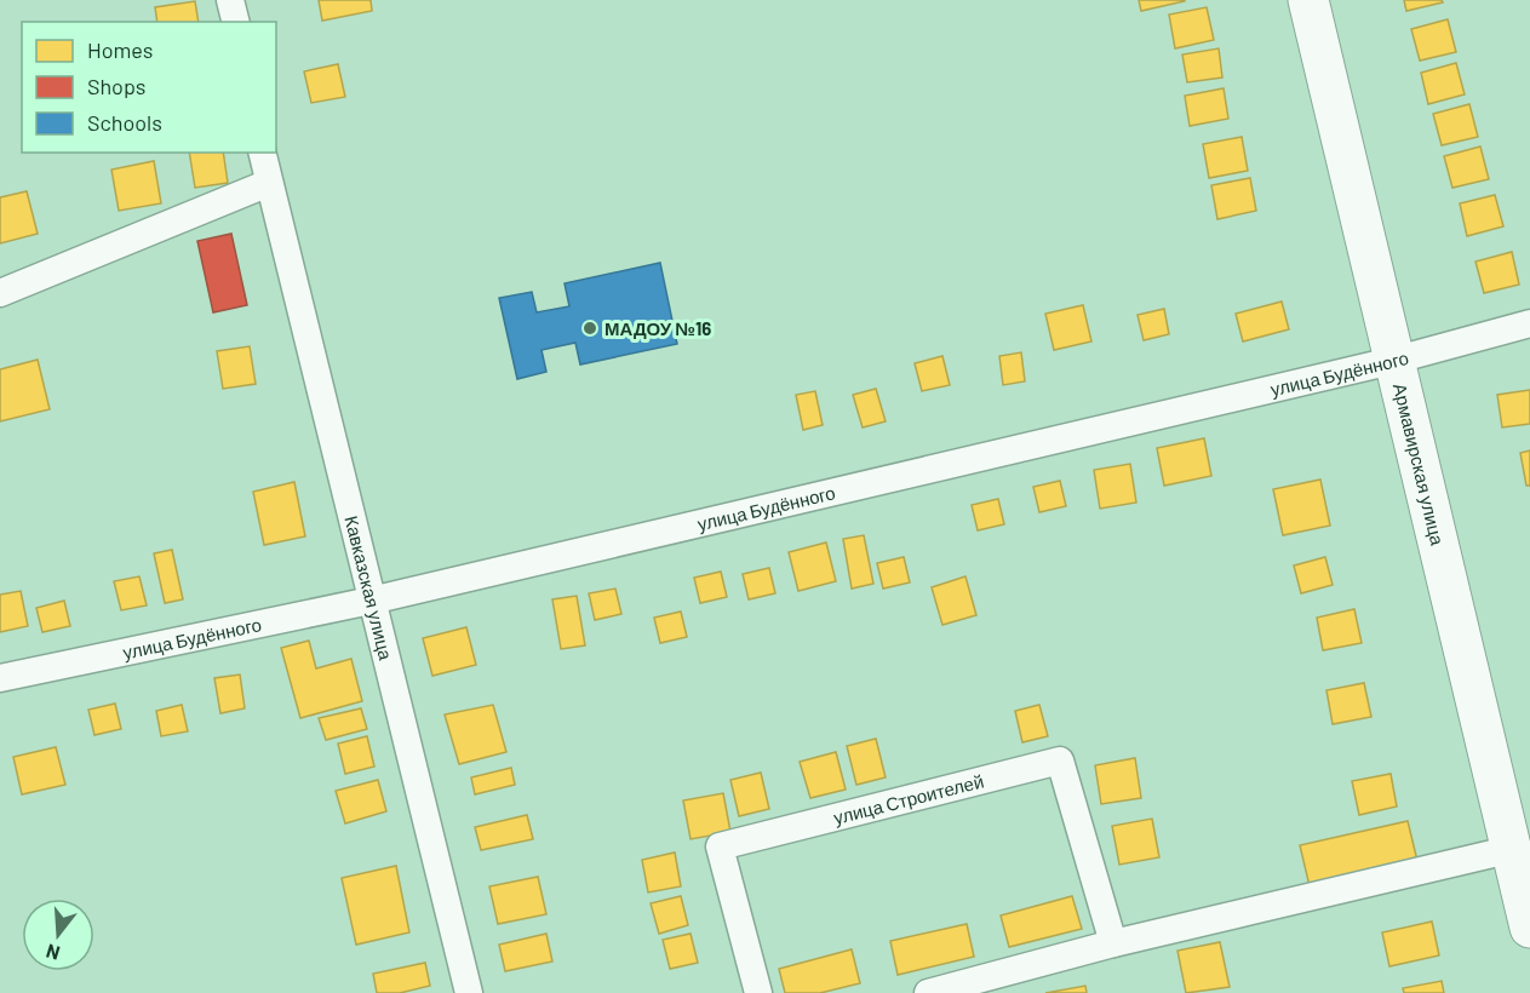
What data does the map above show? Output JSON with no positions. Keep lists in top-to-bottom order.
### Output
{
  "streets": {
    "main road": ["Армавирская улица"],
    "street": ["улица Будённого", "Кавказская улица", "улица Строителей"]
  },
  "crossings": [
    ["улица Будённого", "Армавирская улица"],
    ["улица Будённого", "Кавказская улица"]
  ],
  "places": ["МАДОУ №16"],
  "legend": ["Homes", "Shops", "Schools"],
  "north": "bottom"
}
